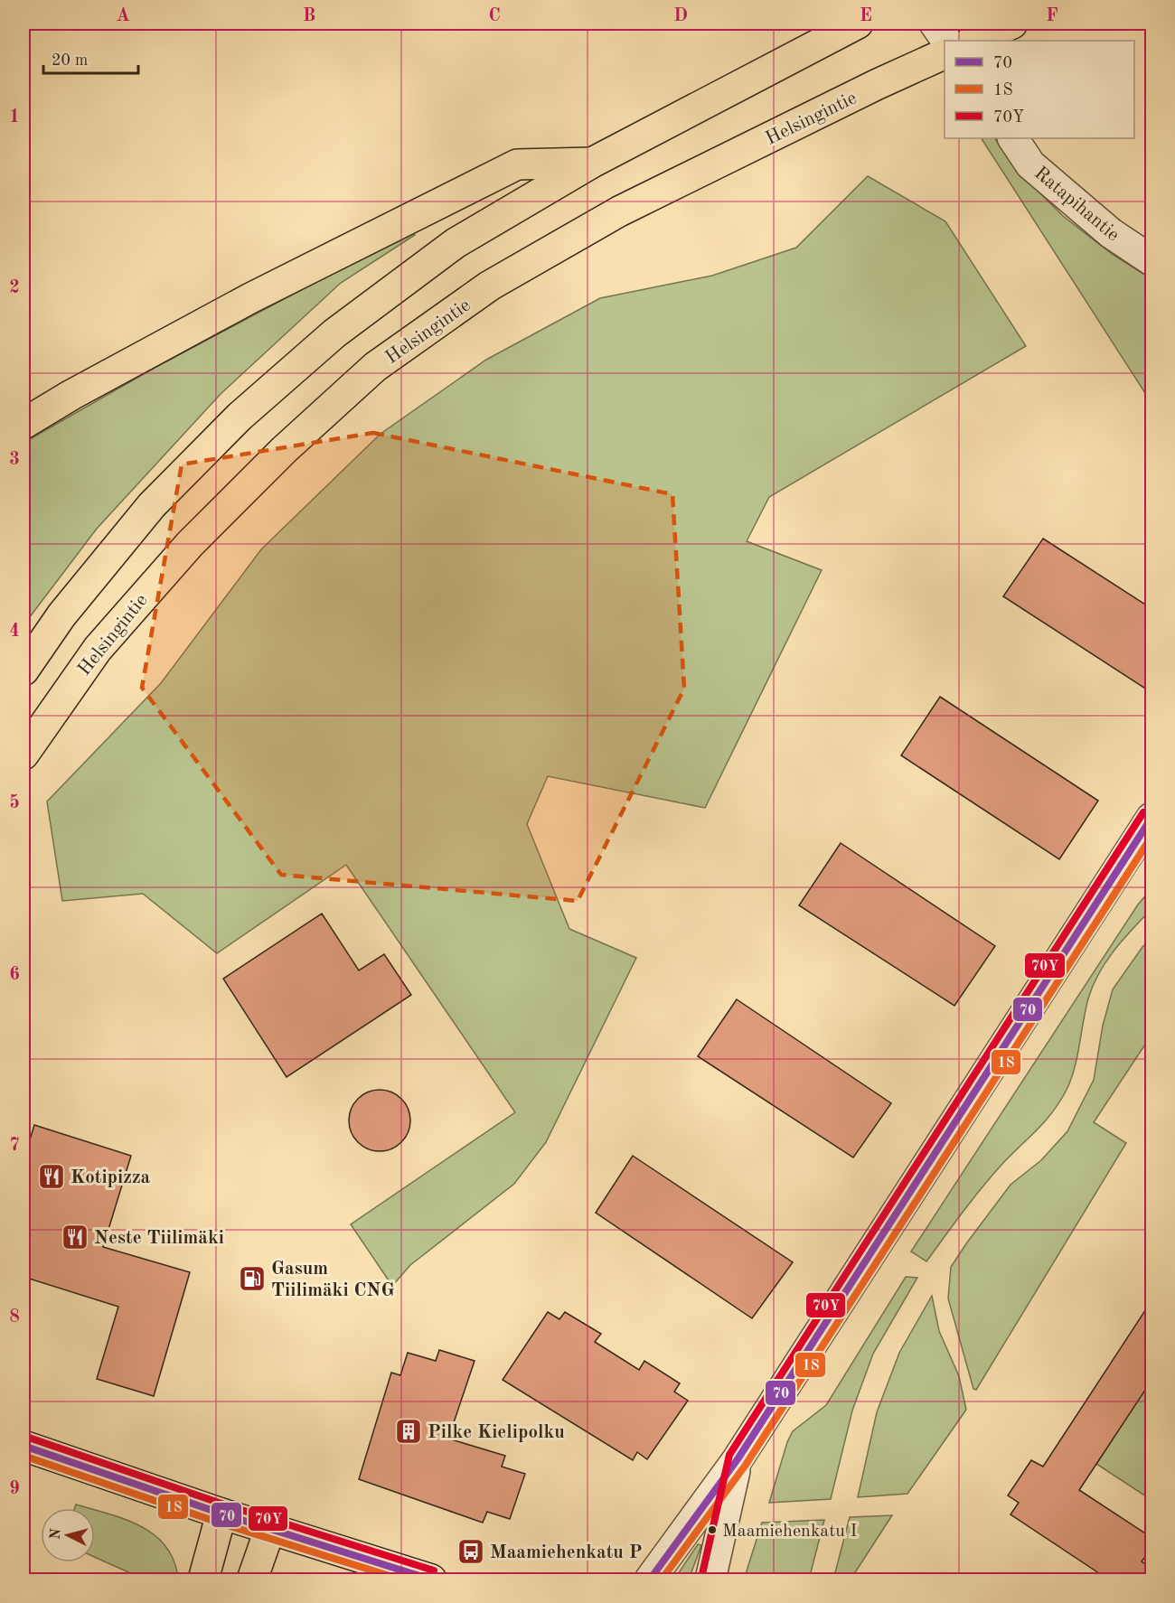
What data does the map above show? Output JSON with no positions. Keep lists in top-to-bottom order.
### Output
{
  "streets": {
    "main road": ["Helsingintie"],
    "street": ["Ratapihantie"]
  },
  "places": {
    "restaurant": ["Kotipizza", "Neste Tiilimäki"],
    "fuel station": ["Gasum Tiilimäki CNG"],
    "building": ["Pilke Kielipolku"],
    "other": ["Maamiehenkatu I"],
    "bus stop": ["Maamiehenkatu P"]
  },
  "lines": ["transit line 70Y", "transit line 70", "transit line 1S"],
  "legend": ["70", "1S", "70Y"],
  "scale_bar": "20 m",
  "north": "left",
  "grid": {
    "columns": [
      "A",
      "B",
      "C",
      "D",
      "E",
      "F"
    ],
    "rows": [
      "1",
      "2",
      "3",
      "4",
      "5",
      "6",
      "7",
      "8",
      "9"
    ]
  }
}
